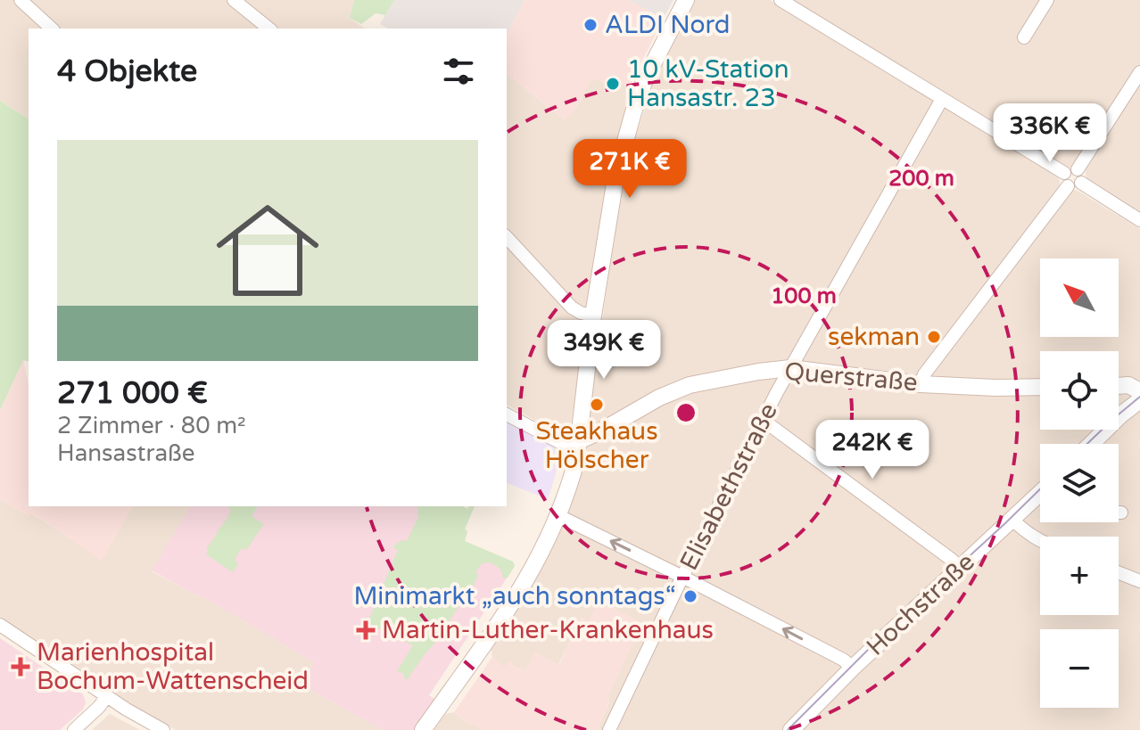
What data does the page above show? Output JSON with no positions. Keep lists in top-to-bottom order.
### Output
{
  "streets": {
    "street": ["Querstraße", "Elisabethstraße", "Hochstraße"]
  },
  "crossings": [
    ["Querstraße", "Elisabethstraße"]
  ],
  "places": {
    "other": [
      "ALDI Nord",
      "10 kV-Station Hansastr. 23",
      "sekman",
      "Steakhaus Hölscher",
      "Minimarkt „auch sonntags“"
    ],
    "health": ["Martin-Luther-Krankenhaus", "Marienhospital Bochum-Wattenscheid"]
  },
  "north": "top left",
  "page": {
    "heading": "4 Objekte",
    "price": [
      "336K €",
      "271K €",
      "349K €",
      "242K €"
    ],
    "list": [
      {
        "name": "271 000 €",
        "note": "2 Zimmer · 80 m² · Hansastraße"
      }
    ],
    "map_buttons": ["+", "−"]
  },
  "rings": ["200 m", "100 m"]
}
